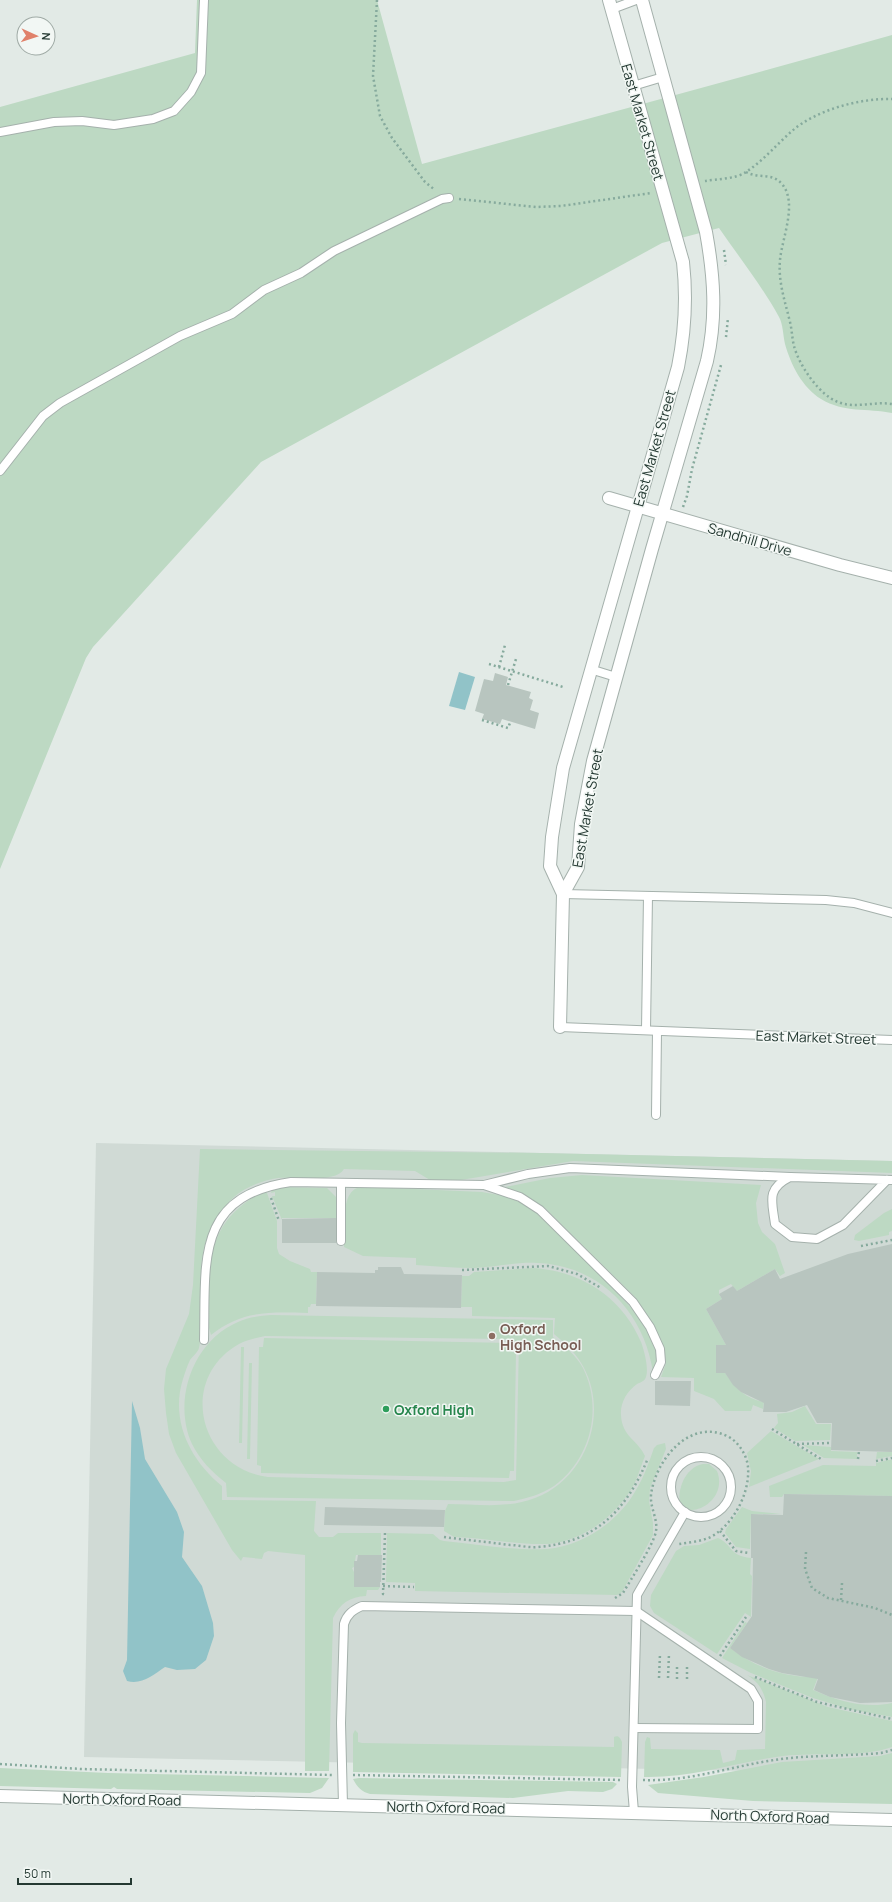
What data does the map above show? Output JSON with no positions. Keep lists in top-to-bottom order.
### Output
{
  "streets": {
    "street": ["East Market Street", "Sandhill Drive", "North Oxford Road"]
  },
  "crossings": [
    ["East Market Street", "Sandhill Drive"]
  ],
  "places": ["Oxford High School", "Oxford High"],
  "scale_bar": "50 m",
  "north": "right"
}
